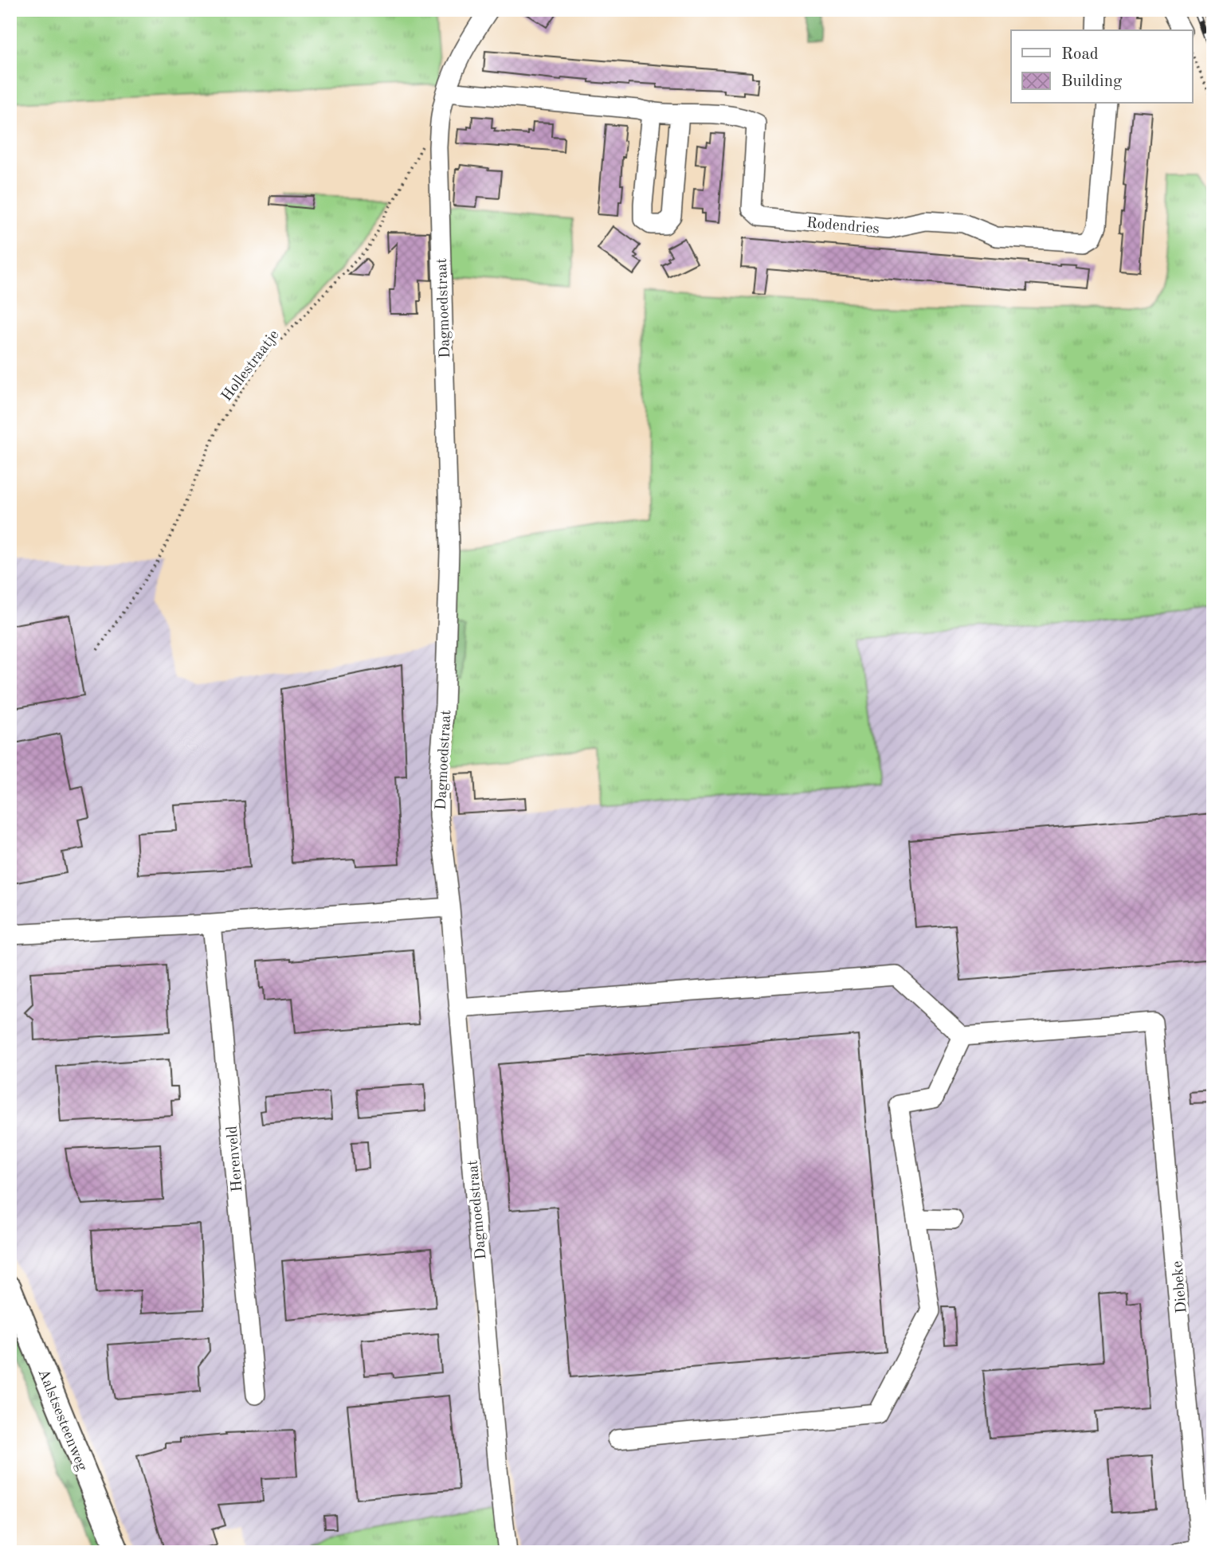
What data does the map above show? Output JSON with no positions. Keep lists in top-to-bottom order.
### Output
{
  "streets": {
    "main road": ["Aalstsesteenweg"],
    "street": [
      "Rodendries",
      "Dagmoedstraat",
      "Herenveld",
      "Diebeke"
    ],
    "path": ["Hollestraatje"]
  },
  "crossings": [
    ["Rodendries", "Dagmoedstraat"]
  ],
  "legend": ["Road", "Building"]
}
